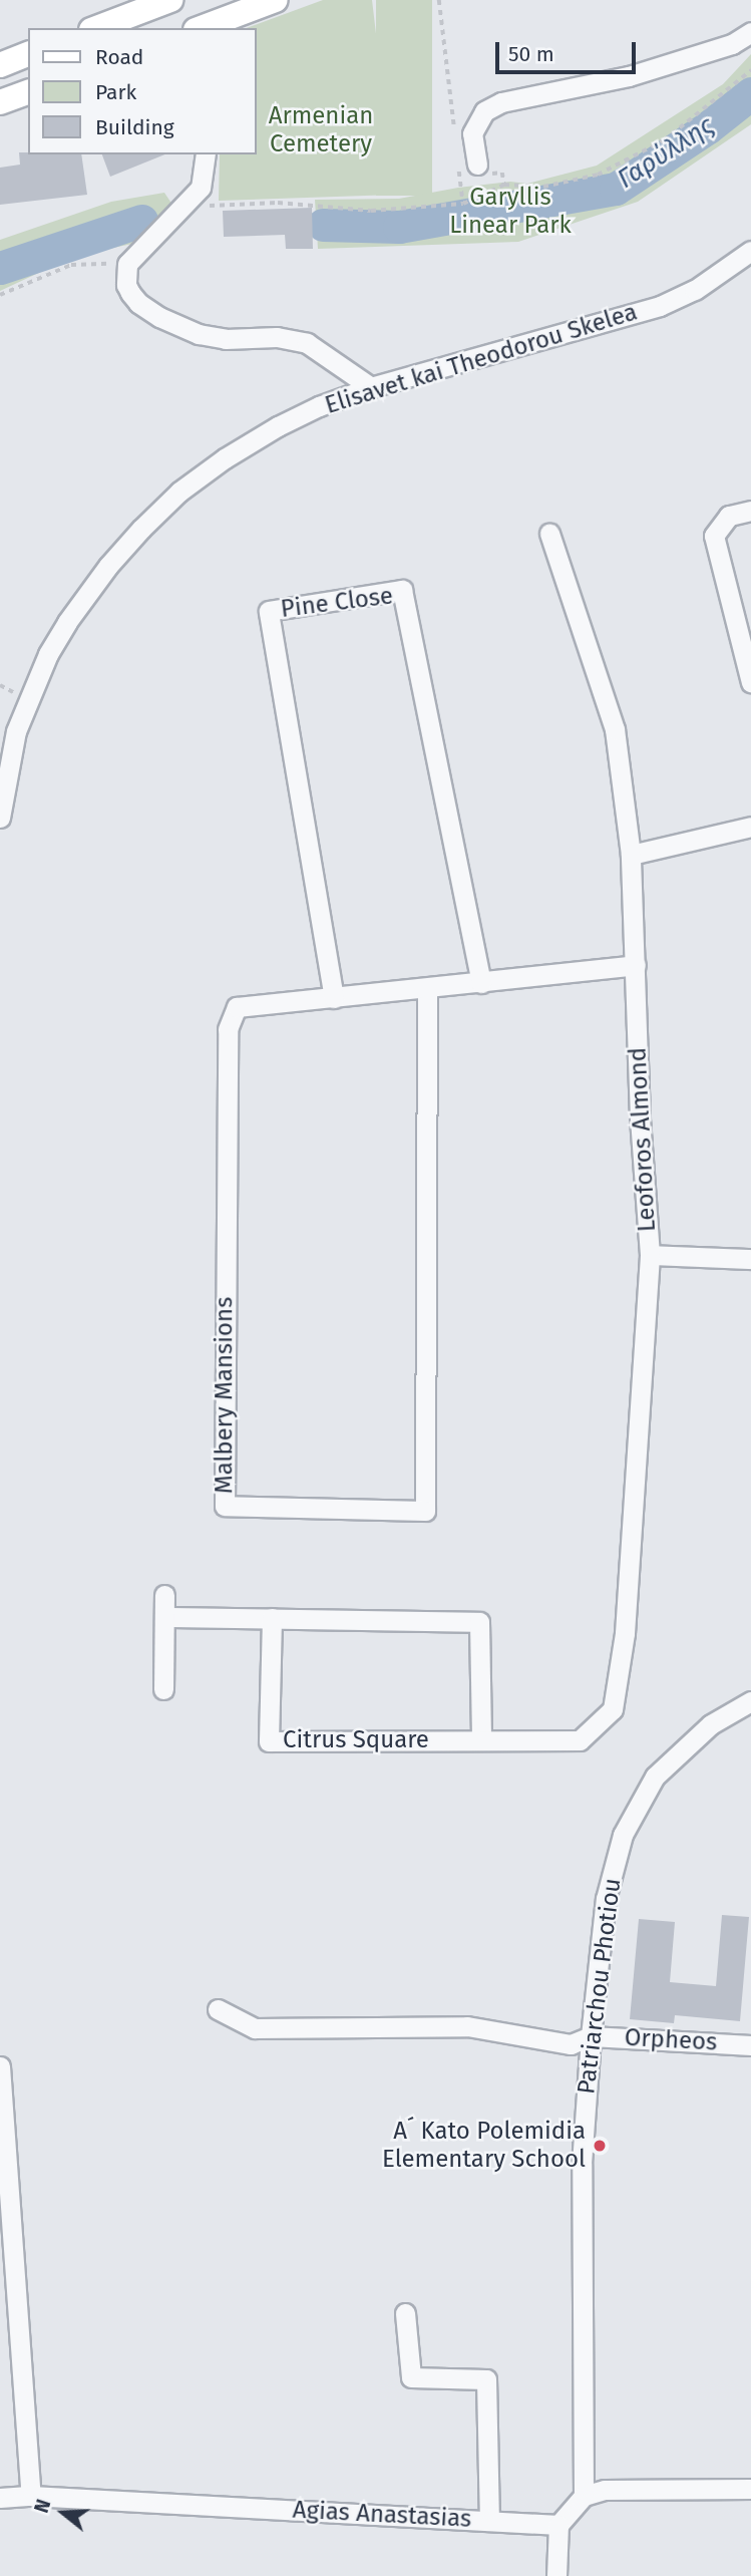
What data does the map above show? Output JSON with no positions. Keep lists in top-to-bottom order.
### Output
{
  "streets": {
    "street": [
      "Elisavet kai Theodorou Skelea",
      "Pine Close",
      "Leoforos Almond",
      "Malbery Mansions",
      "Citrus Square",
      "Patriarchou Photiou",
      "Orpheos",
      "Agias Anastasias"
    ]
  },
  "crossings": [
    ["Pine Close", "Malbery Mansions"],
    ["Leoforos Almond", "Malbery Mansions"],
    ["Leoforos Almond", "Citrus Square"],
    ["Patriarchou Photiou", "Orpheos"]
  ],
  "water": ["Γαρύλλης"],
  "parks": ["Armenian Cemetery", "Garyllis Linear Park"],
  "places": ["A´ Kato Polemidia Elementary School"],
  "legend": ["Road", "Park", "Building"],
  "scale_bar": "50 m",
  "north": "left"
}
